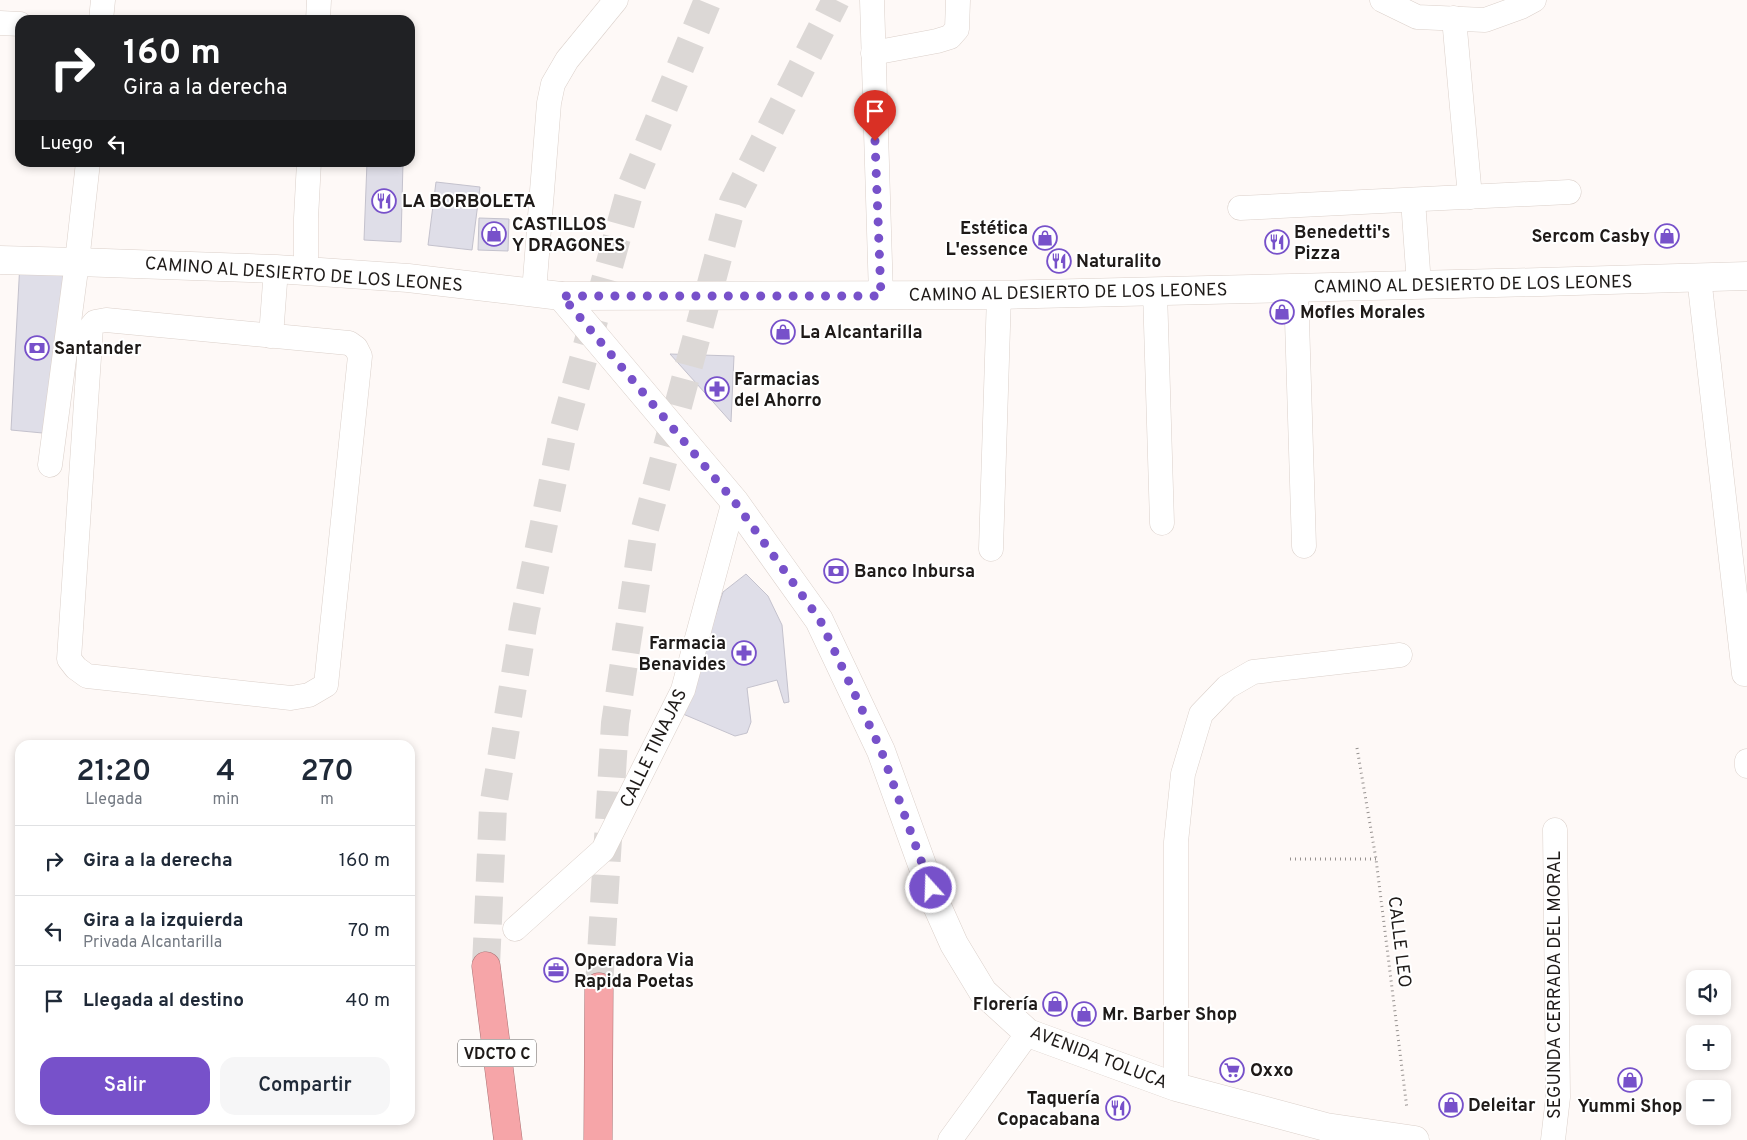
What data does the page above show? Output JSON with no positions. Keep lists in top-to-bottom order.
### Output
{
  "streets": {
    "highway": ["VDCTO C"],
    "main road": ["CAMINO AL DESIERTO DE LOS LEONES", "AVENIDA TOLUCA"],
    "street": ["CALLE TINAJAS", "SEGUNDA CERRADA DEL MORAL"],
    "path": ["CALLE LEO"]
  },
  "crossings": [
    ["CAMINO AL DESIERTO DE LOS LEONES", "AVENIDA TOLUCA"],
    ["CALLE TINAJAS", "AVENIDA TOLUCA"],
    ["CALLE LEO", "AVENIDA TOLUCA"]
  ],
  "places": {
    "restaurant": [
      "LA BORBOLETA",
      "Benedetti's Pizza",
      "Naturalito",
      "Taquería Copacabana"
    ],
    "shop": [
      "CASTILLOS Y DRAGONES",
      "Sercom Casby",
      "Estética L'essence",
      "Mofles Morales",
      "La Alcantarilla",
      "Florería",
      "Mr. Barber Shop",
      "Yummi Shop",
      "Deleitar"
    ],
    "bank": ["Santander", "Banco Inbursa"],
    "pharmacy": ["Farmacias del Ahorro", "Farmacia Benavides"],
    "office": ["Operadora Via Rapida Poetas"],
    "supermarket": ["Oxxo"]
  },
  "page": {
    "turn": ["160 m", "Gira a la derecha"],
    "then": "Luego",
    "eta": [
      "21:20",
      "Llegada",
      "4",
      "min",
      "270",
      "m"
    ],
    "list": [
      {
        "name": "Gira a la derecha",
        "value": "160 m"
      },
      {
        "name": "Gira a la izquierda",
        "note": "Privada Alcantarilla",
        "value": "70 m"
      },
      {
        "name": "Llegada al destino",
        "value": "40 m"
      }
    ],
    "map_buttons": ["+", "−"],
    "buttons": ["Salir", "Compartir"]
  }
}
